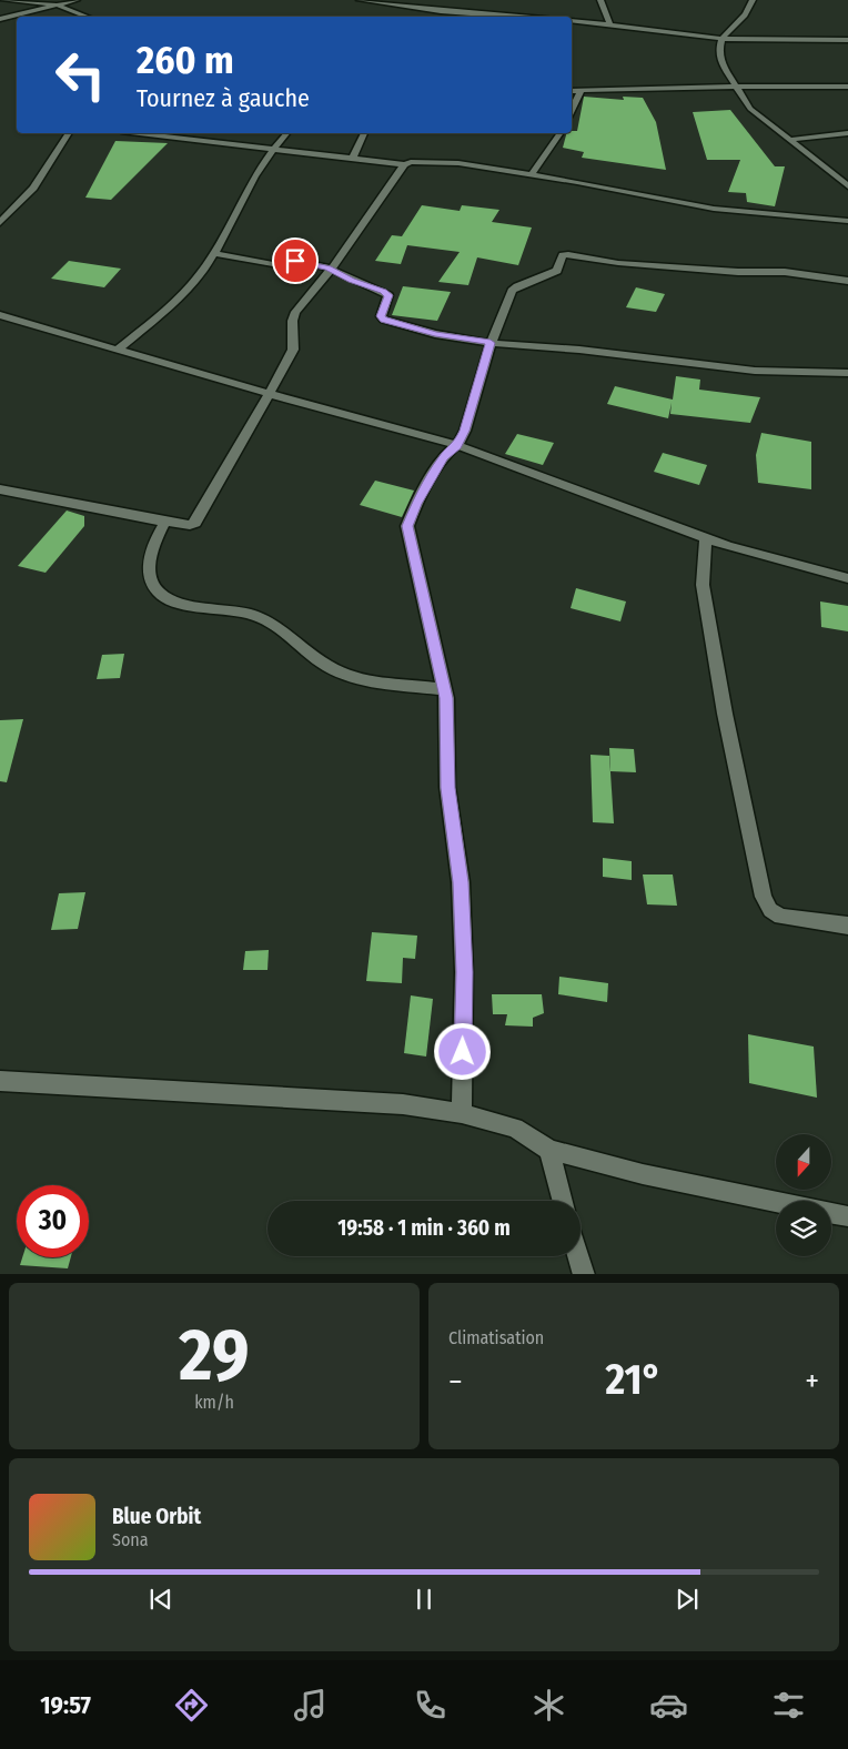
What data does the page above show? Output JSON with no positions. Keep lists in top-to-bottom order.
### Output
{
  "north": "bottom",
  "page": {
    "turn": ["260 m", "Tournez à gauche"],
    "limit": "30",
    "trip": "19:58 · 1 min · 360 m",
    "tile": [
      ["29", "km/h"],
      "Climatisation"
    ],
    "heat": ["−", "21°", "+"],
    "song": ["Blue Orbit", "Sona"],
    "tabs": "19:57"
  }
}
